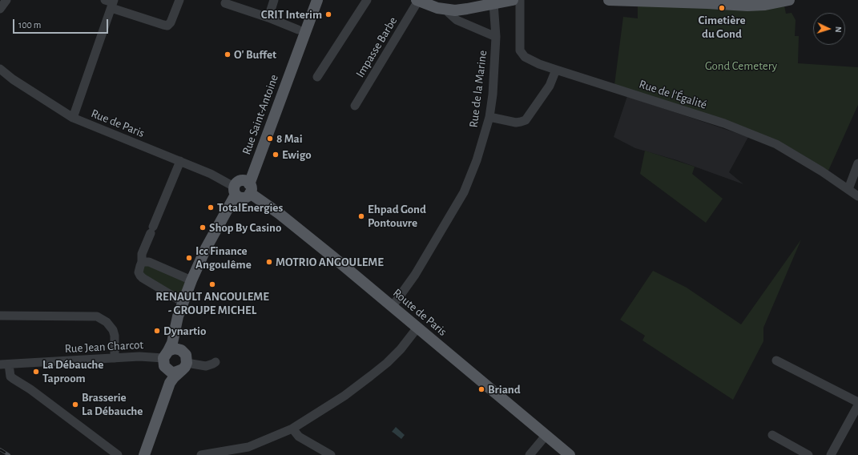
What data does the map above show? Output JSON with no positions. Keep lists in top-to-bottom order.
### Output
{
  "streets": {
    "main road": ["Rue Saint-Antoine", "Route de Paris"],
    "street": [
      "Impasse Barbe",
      "Rue de la Marine",
      "Rue de l'Égalité",
      "Rue de Paris",
      "Rue Jean Charcot"
    ]
  },
  "crossings": [
    ["Rue de la Marine", "Route de Paris"],
    ["Rue Saint-Antoine", "Rue de Paris"],
    ["Rue Saint-Antoine", "Route de Paris"],
    ["Rue de Paris", "Route de Paris"]
  ],
  "parks": ["Gond Cemetery"],
  "places": [
    "Cimetière du Gond",
    "CRIT Interim",
    "O' Buffet",
    "8 Mai",
    "Ewigo",
    "TotalEnergies",
    "Ehpad Gond Pontouvre",
    "Shop By Casino",
    "Icc Finance Angoulême",
    "MOTRIO ANGOULEME",
    "RENAULT ANGOULEME - GROUPE MICHEL",
    "Dynartio",
    "La Débauche Taproom",
    "Briand",
    "Brasserie La Débauche"
  ],
  "scale_bar": "100 m",
  "north": "right"
}
